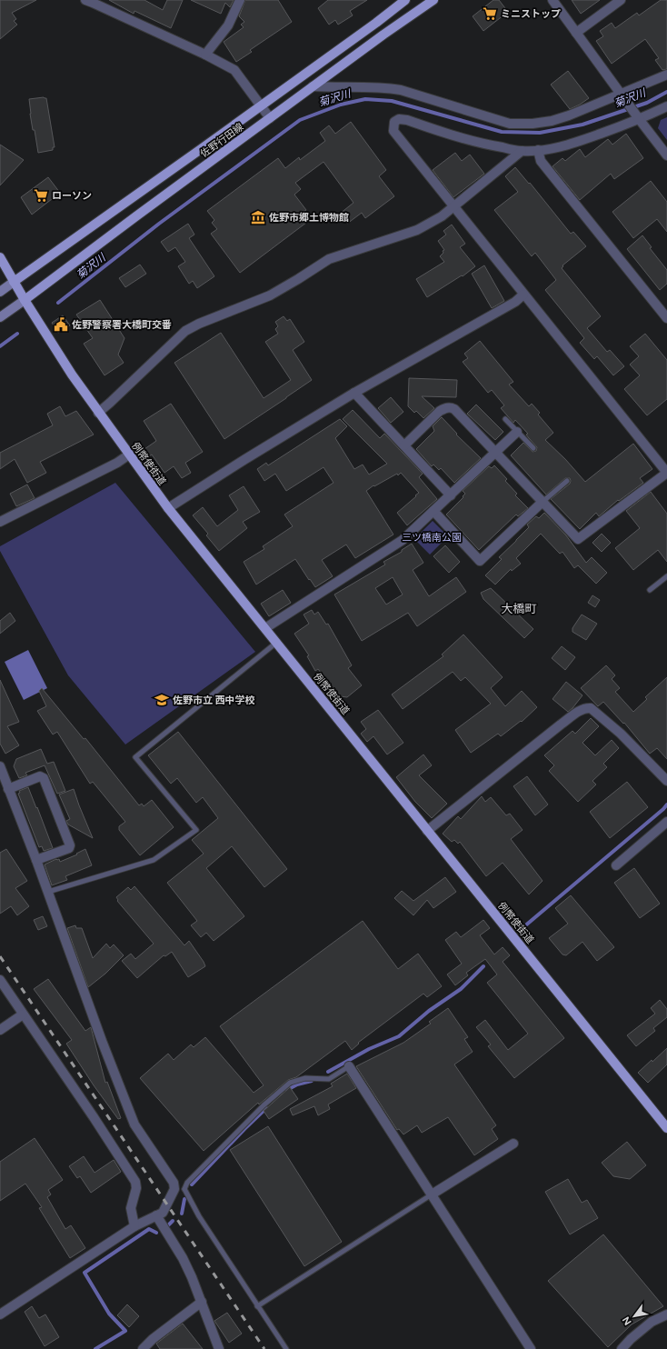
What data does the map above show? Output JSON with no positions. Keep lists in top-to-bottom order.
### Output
{
  "streets": {
    "main road": ["佐野行田線", "例幣使街道"]
  },
  "crossings": [
    ["佐野行田線", "例幣使街道"]
  ],
  "districts": ["大橋町"],
  "water": ["菊沢川"],
  "parks": ["三ツ橋南公園"],
  "places": {
    "supermarket": ["ミニストップ", "ローソン"],
    "museum": ["佐野市郷土博物館"],
    "public building": ["佐野警察署大橋町交番"],
    "school or university": ["佐野市立 西中学校"]
  },
  "north": "bottom left"
}
